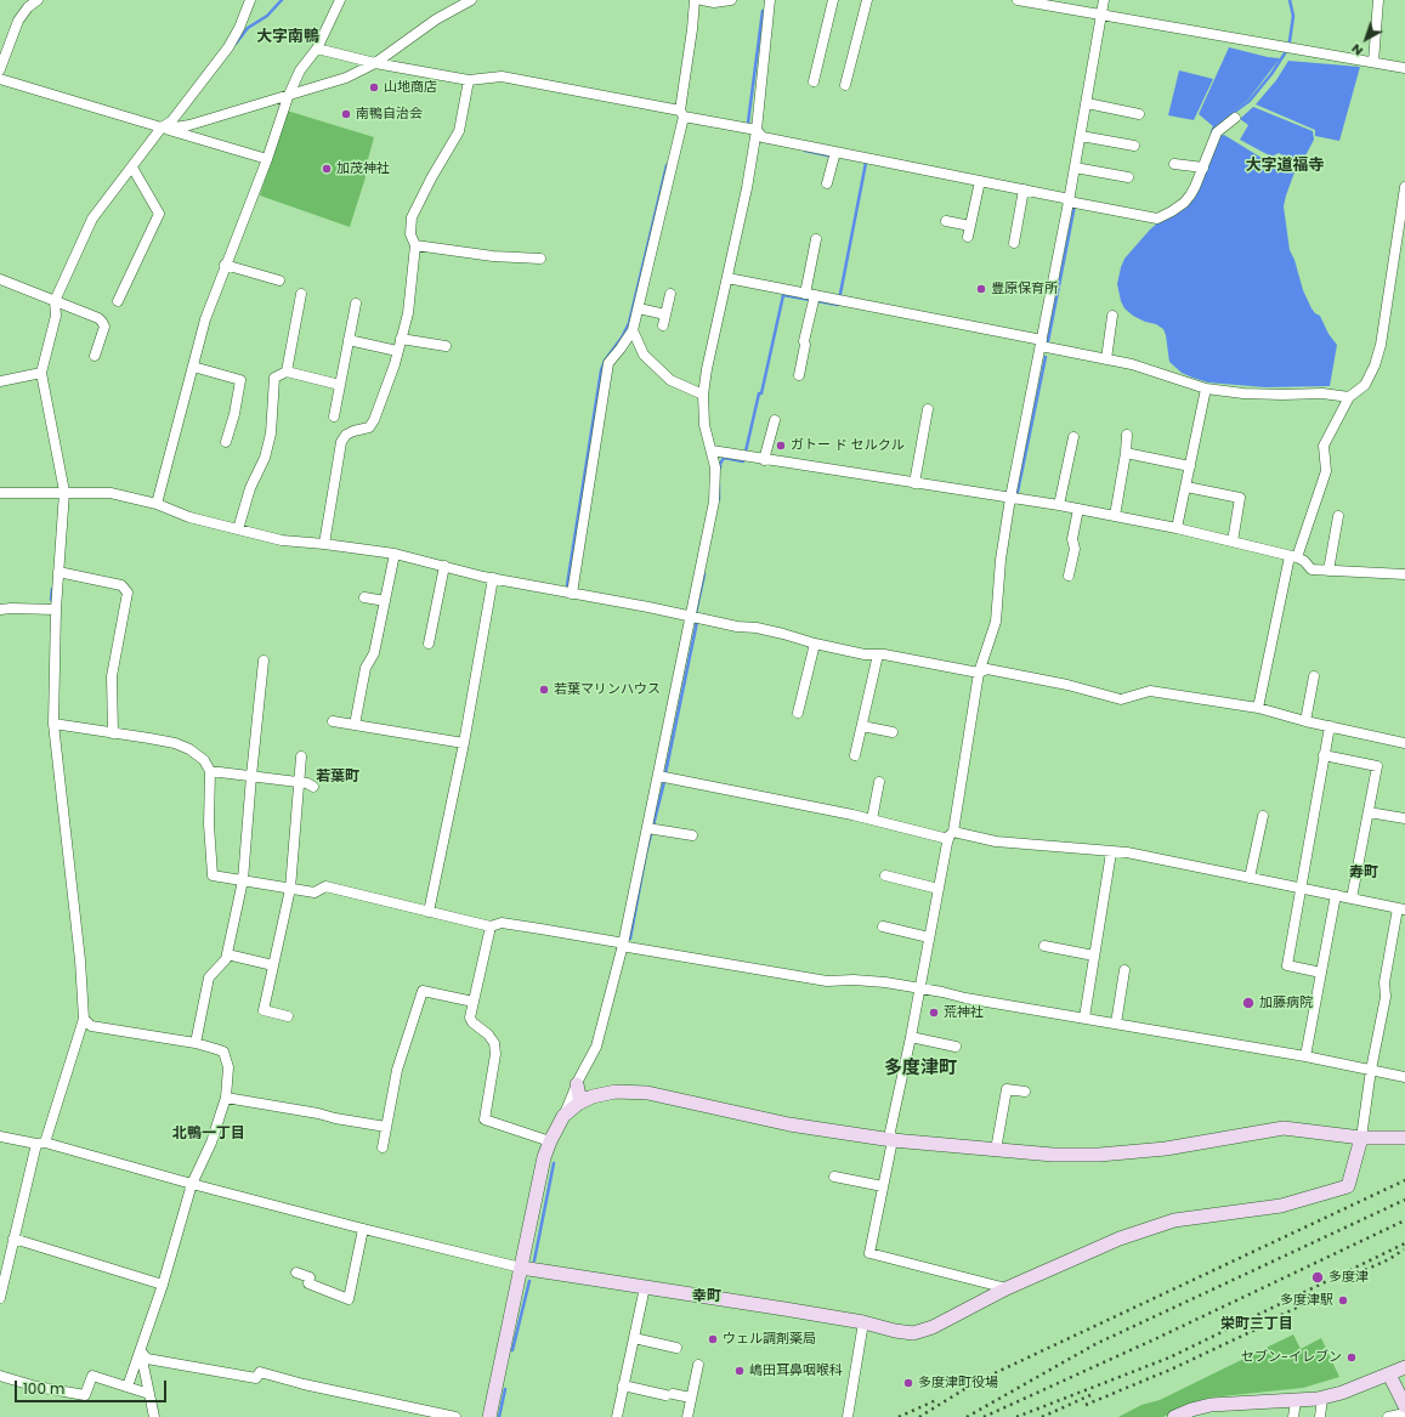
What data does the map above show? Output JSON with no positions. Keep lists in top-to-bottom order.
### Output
{
  "districts": [
    "大字南鴨",
    "大字道福寺",
    "若葉町",
    "寿町",
    "多度津町",
    "北鴨一丁目",
    "幸町",
    "栄町三丁目"
  ],
  "places": [
    "山地商店",
    "南鴨自治会",
    "加茂神社",
    "豊原保育所",
    "ガトー ド セルクル",
    "若葉マリンハウス",
    "加藤病院",
    "荒神社",
    "多度津",
    "多度津駅",
    "ウェル調剤薬局",
    "セブン-イレブン",
    "嶋田耳鼻咽喉科",
    "多度津町役場"
  ],
  "scale_bar": "100 m",
  "north": "bottom left"
}
